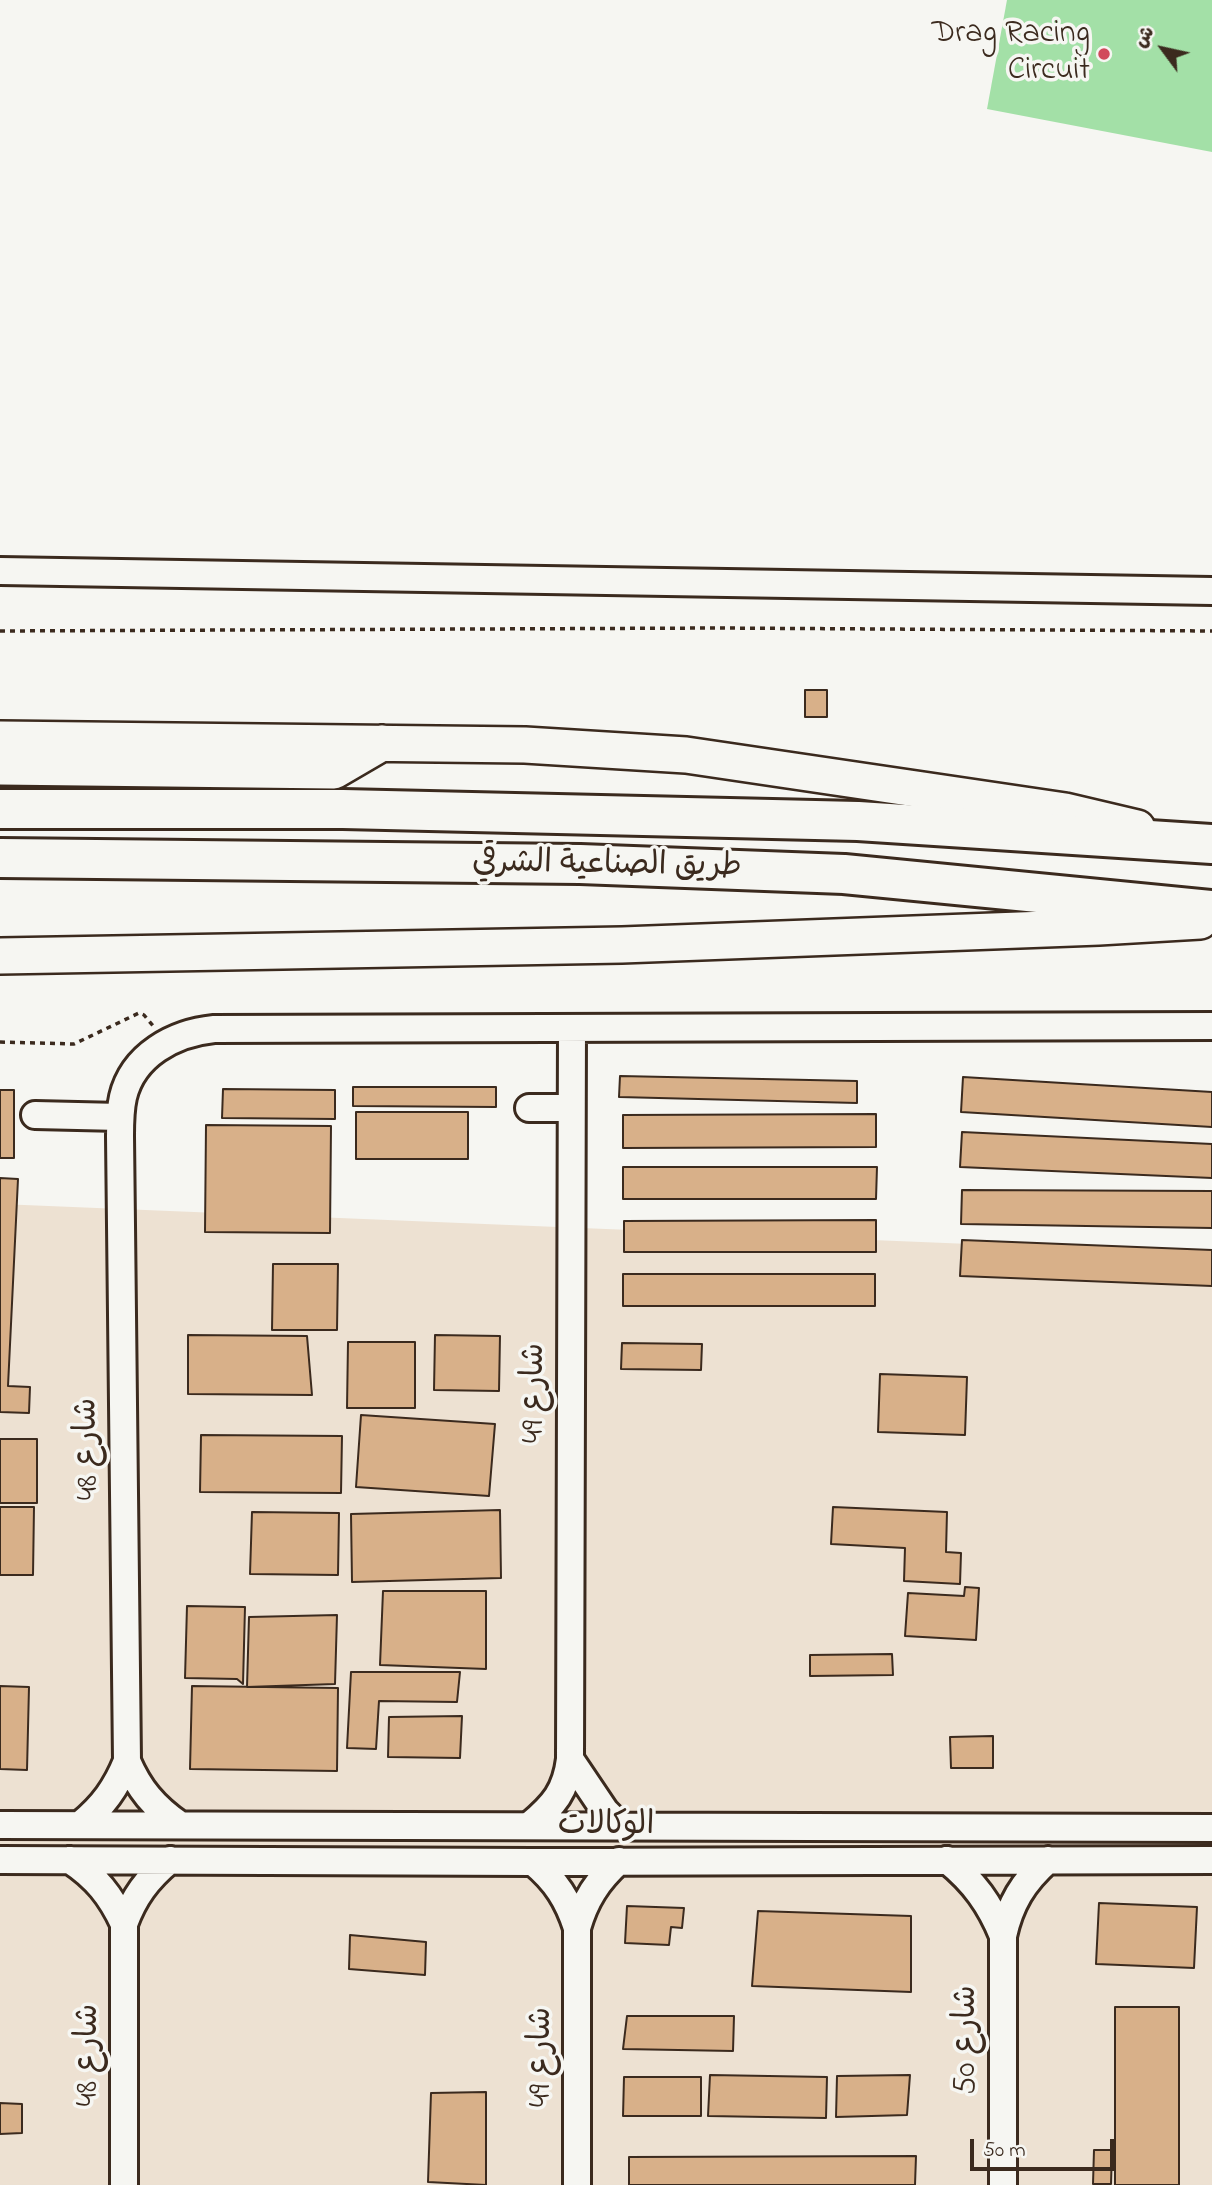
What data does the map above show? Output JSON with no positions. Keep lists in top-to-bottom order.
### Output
{
  "streets": {
    "highway": ["طريق الصناعية الشرقي"],
    "street": [
      "شارع 49",
      "شارع 48",
      "الوكالات",
      "شارع 50"
    ]
  },
  "crossings": [
    ["شارع 49", "الوكالات"],
    ["شارع 48", "الوكالات"],
    ["الوكالات", "شارع 50"]
  ],
  "places": ["Drag Racing Circuit"],
  "scale_bar": "50 m",
  "north": "top left"
}
